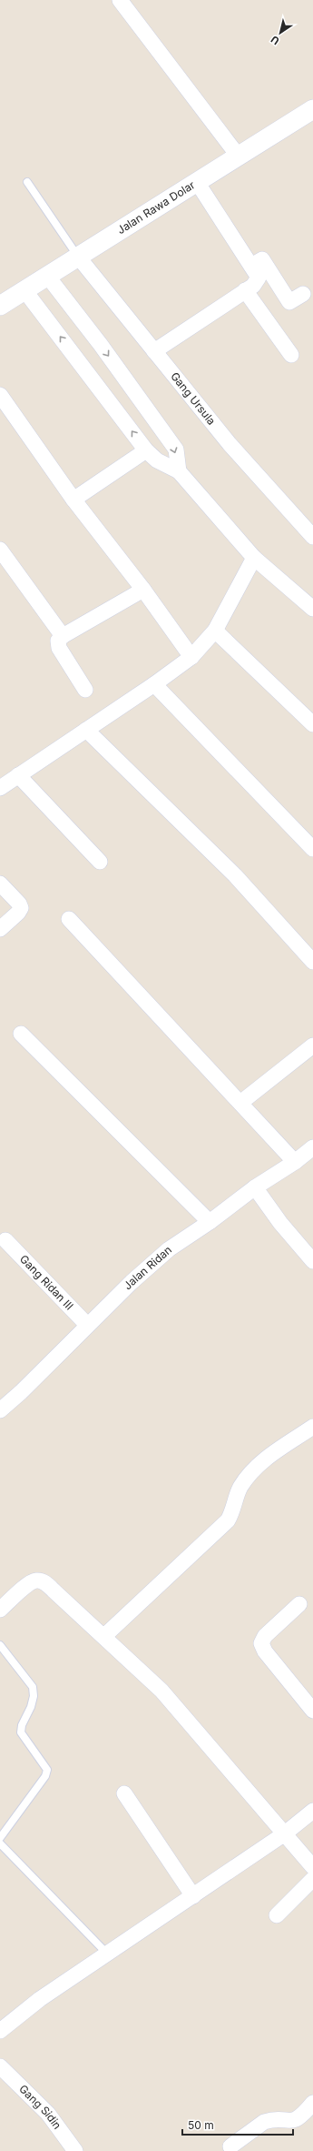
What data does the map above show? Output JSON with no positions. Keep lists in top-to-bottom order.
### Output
{
  "streets": {
    "street": [
      "Jalan Rawa Dolar",
      "Gang Ursula",
      "Jalan Ridan",
      "Gang Ridan III",
      "Gang Sidin"
    ]
  },
  "crossings": [
    ["Jalan Rawa Dolar", "Gang Ursula"],
    ["Jalan Ridan", "Gang Ridan III"]
  ],
  "scale_bar": "50 m",
  "north": "bottom left"
}
